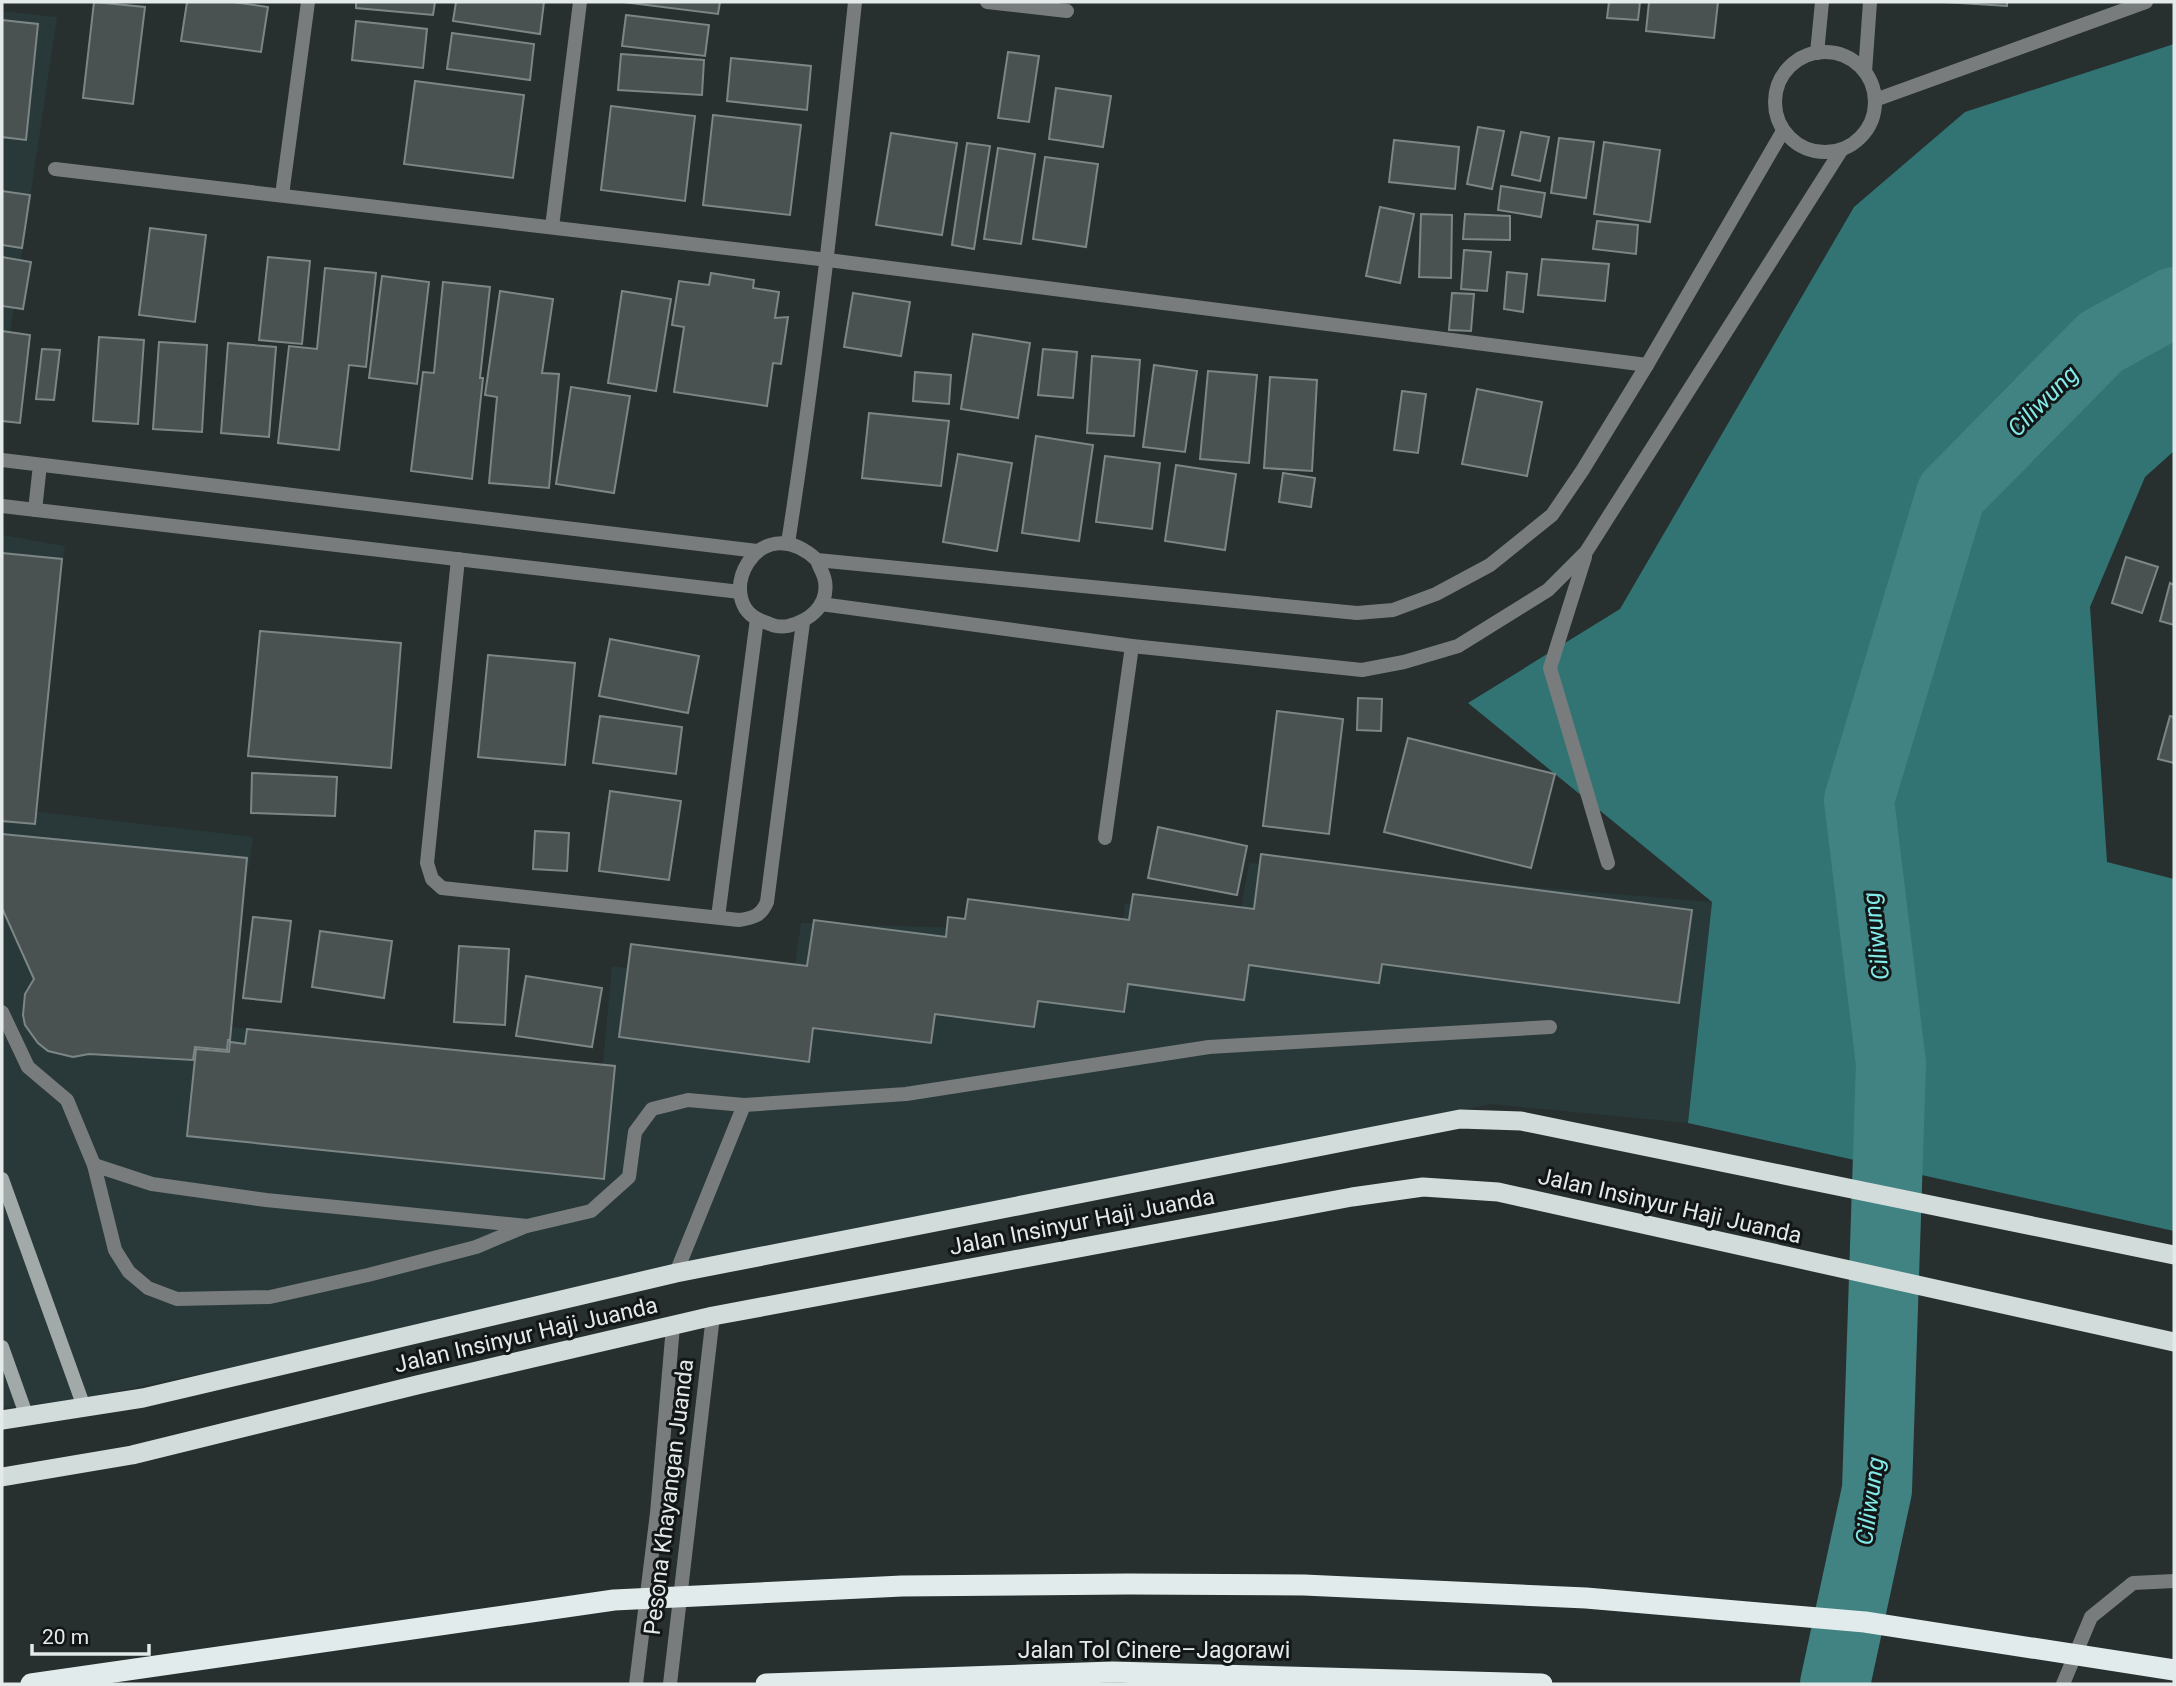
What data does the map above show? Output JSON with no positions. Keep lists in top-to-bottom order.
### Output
{
  "streets": {
    "highway": ["Jalan Insinyur Haji Juanda", "Jalan Tol Cinere–Jagorawi"],
    "street": ["Pesona Khayangan Juanda"]
  },
  "crossings": [
    ["Jalan Insinyur Haji Juanda", "Pesona Khayangan Juanda"]
  ],
  "water": ["Ciliwung"],
  "scale_bar": "20 m"
}
